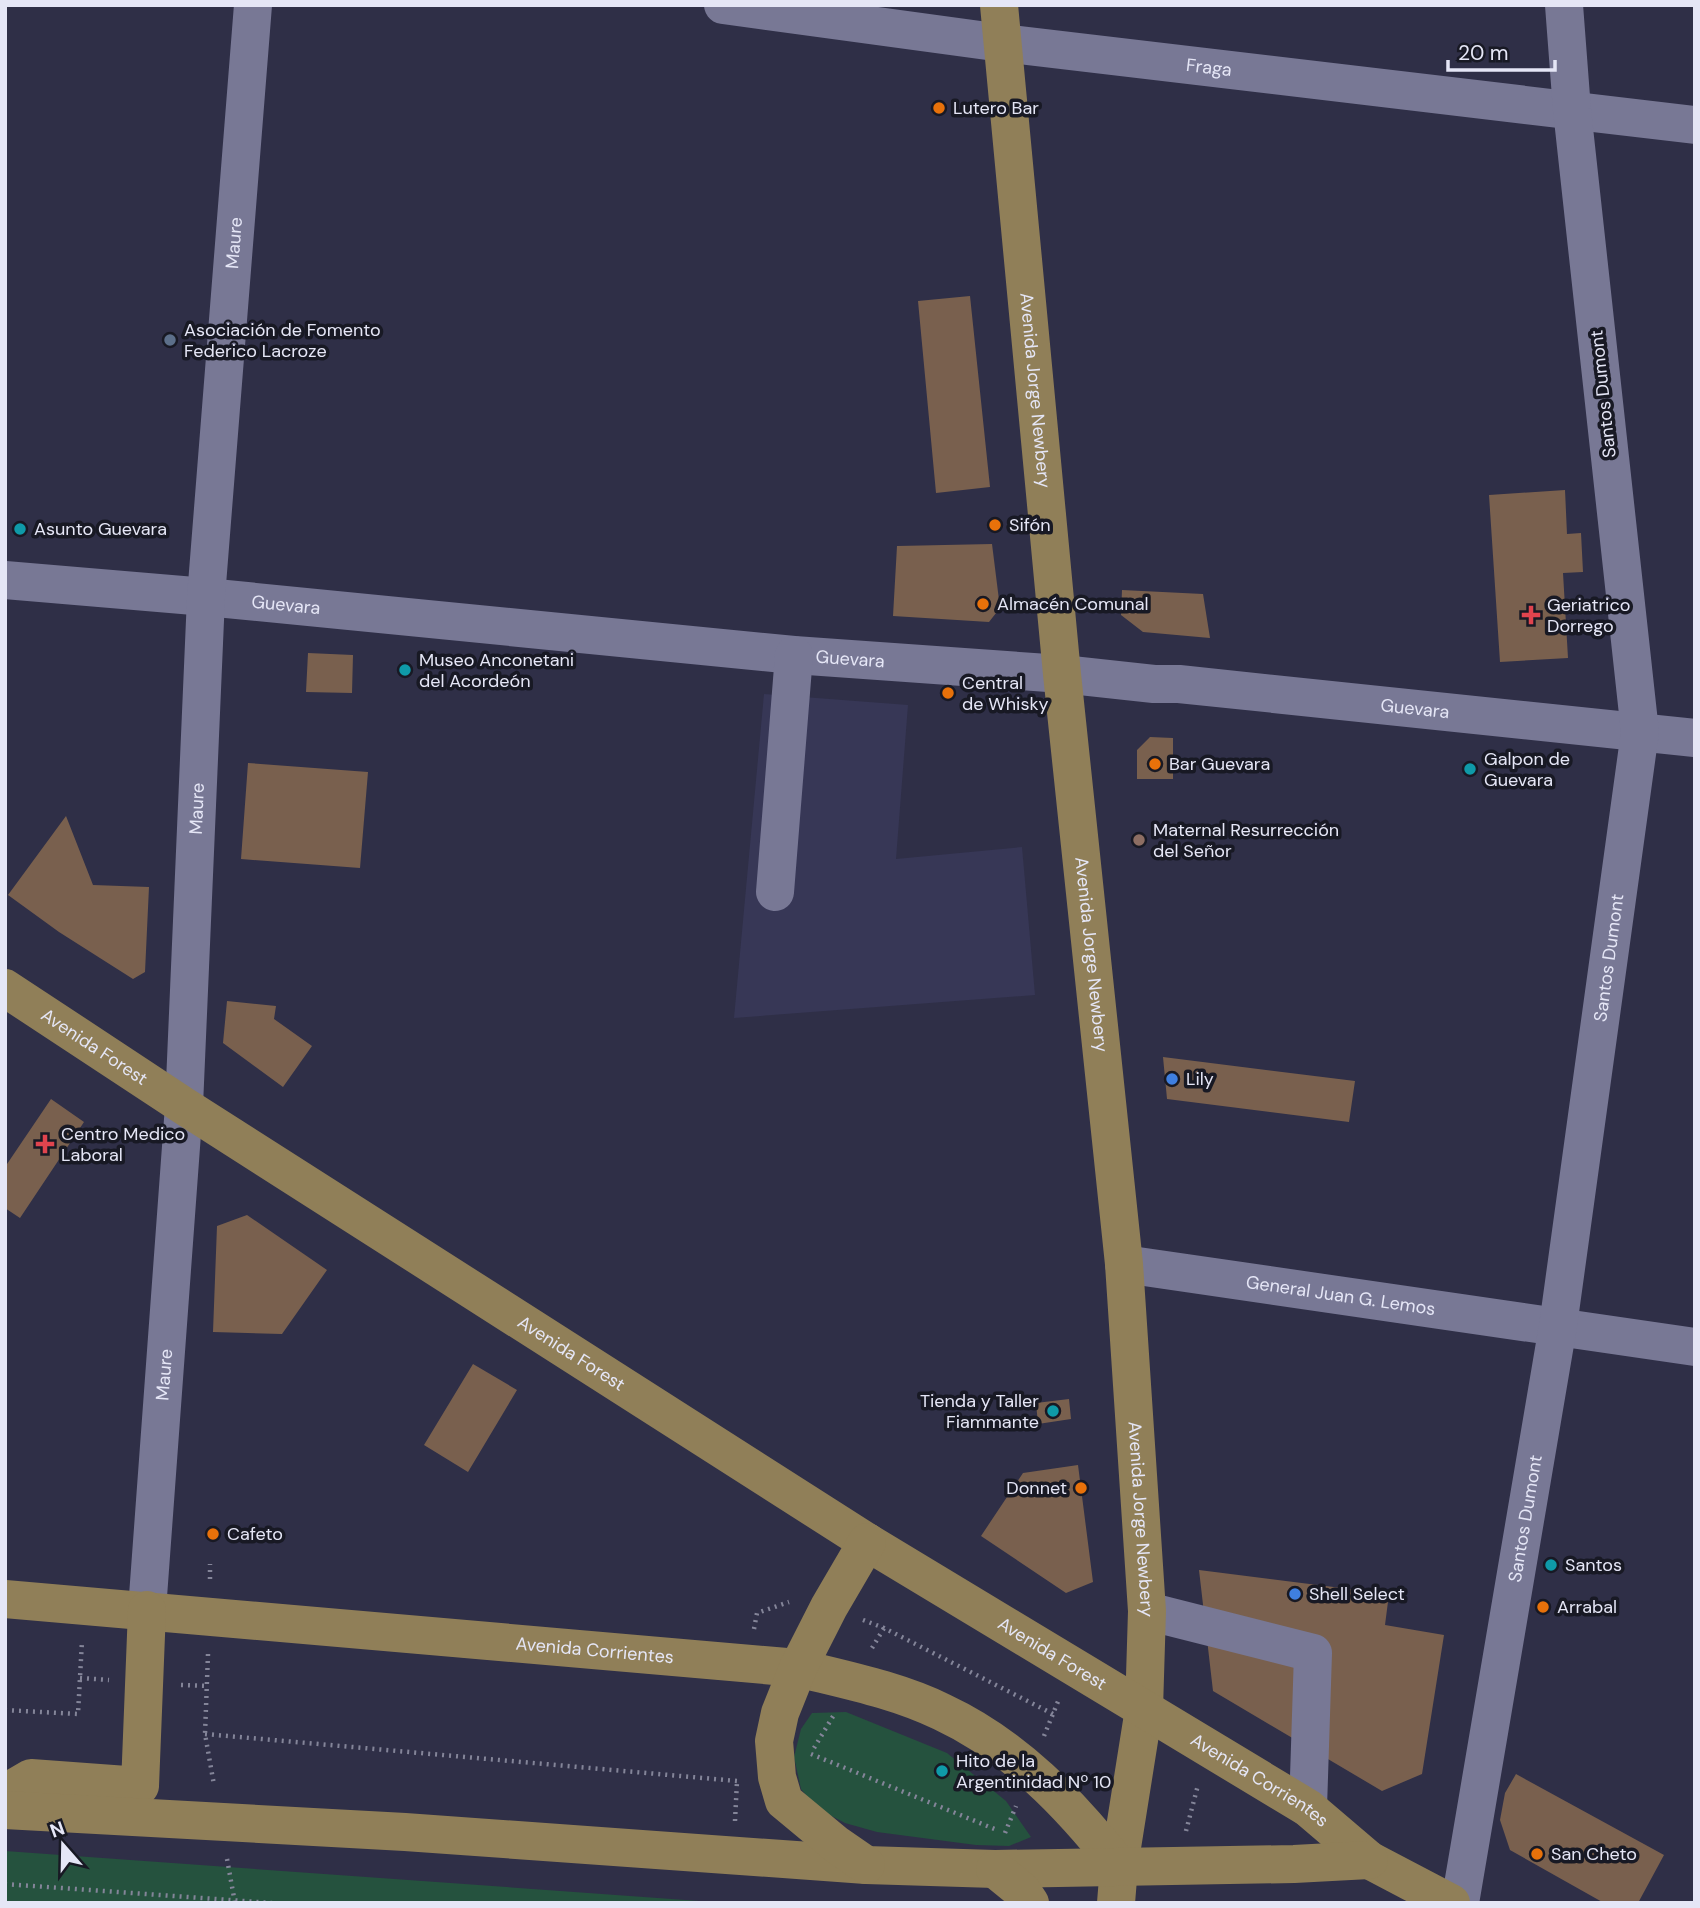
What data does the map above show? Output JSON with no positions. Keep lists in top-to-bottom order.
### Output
{
  "streets": {
    "main road": ["Avenida Jorge Newbery", "Avenida Forest", "Avenida Corrientes"],
    "street": [
      "Fraga",
      "Maure",
      "Santos Dumont",
      "Guevara",
      "General Juan G. Lemos"
    ]
  },
  "crossings": [
    ["Fraga", "Avenida Jorge Newbery"],
    ["Fraga", "Santos Dumont"],
    ["Maure", "Guevara"],
    ["Maure", "Avenida Forest"],
    ["Maure", "Avenida Corrientes"],
    ["Avenida Jorge Newbery", "Guevara"],
    ["Avenida Jorge Newbery", "Avenida Forest"],
    ["Avenida Jorge Newbery", "General Juan G. Lemos"],
    ["Avenida Jorge Newbery", "Avenida Corrientes"],
    ["Santos Dumont", "Guevara"],
    ["Santos Dumont", "General Juan G. Lemos"],
    ["Avenida Forest", "Avenida Corrientes"]
  ],
  "places": {
    "other": [
      "Lutero Bar",
      "Asociación de Fomento Federico Lacroze",
      "Sifón",
      "Asunto Guevara",
      "Almacén Comunal",
      "Museo Anconetani del Acordeón",
      "Central de Whisky",
      "Bar Guevara",
      "Galpon de Guevara",
      "Maternal Resurrección del Señor",
      "Lily",
      "Tienda y Taller Fiammante",
      "Donnet",
      "Cafeto",
      "Santos",
      "Shell Select",
      "Arrabal",
      "Hito de la Argentinidad Nº 10",
      "San Cheto"
    ],
    "health": ["Geriatrico Dorrego", "Centro Medico Laboral"]
  },
  "scale_bar": "20 m",
  "north": "top"
}
